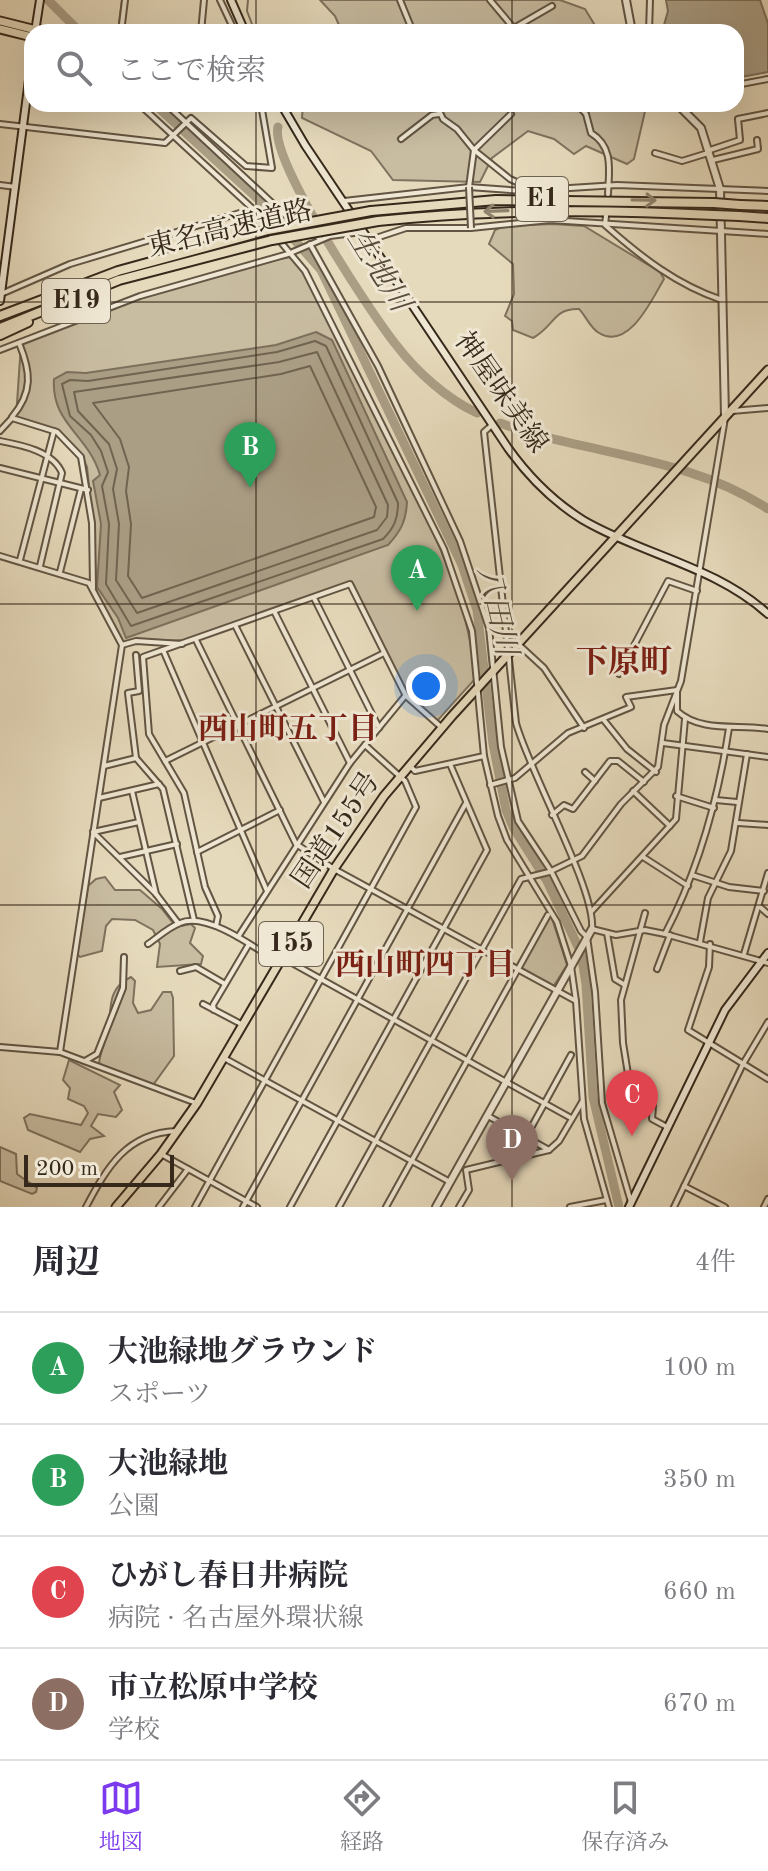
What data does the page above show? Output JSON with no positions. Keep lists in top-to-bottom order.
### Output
{
  "streets": {
    "highway": [
      "E1",
      "東名高速道路",
      "E19",
      "国道155号",
      "155"
    ],
    "main road": ["神屋味美線"]
  },
  "crossings": [
    ["東名高速道路", "E19"],
    ["神屋味美線", "国道155号"]
  ],
  "districts": ["下原町", "西山町五丁目", "西山町四丁目"],
  "water": ["生地川", "八田川"],
  "scale_bar": "200 m",
  "page": {
    "search": "ここで検索",
    "pins": [
      "B",
      "A",
      "C",
      "D"
    ],
    "scale": "200 m",
    "heading": ["周辺", "4件"],
    "list": [
      {
        "mark": "A",
        "name": "大池緑地グラウンド",
        "note": "スポーツ",
        "value": "100 m"
      },
      {
        "mark": "B",
        "name": "大池緑地",
        "note": "公園",
        "value": "350 m"
      },
      {
        "mark": "C",
        "name": "ひがし春日井病院",
        "note": "病院 · 名古屋外環状線",
        "value": "660 m"
      },
      {
        "mark": "D",
        "name": "市立松原中学校",
        "note": "学校",
        "value": "670 m"
      }
    ],
    "nav": ["地図", "経路", "保存済み"]
  }
}
